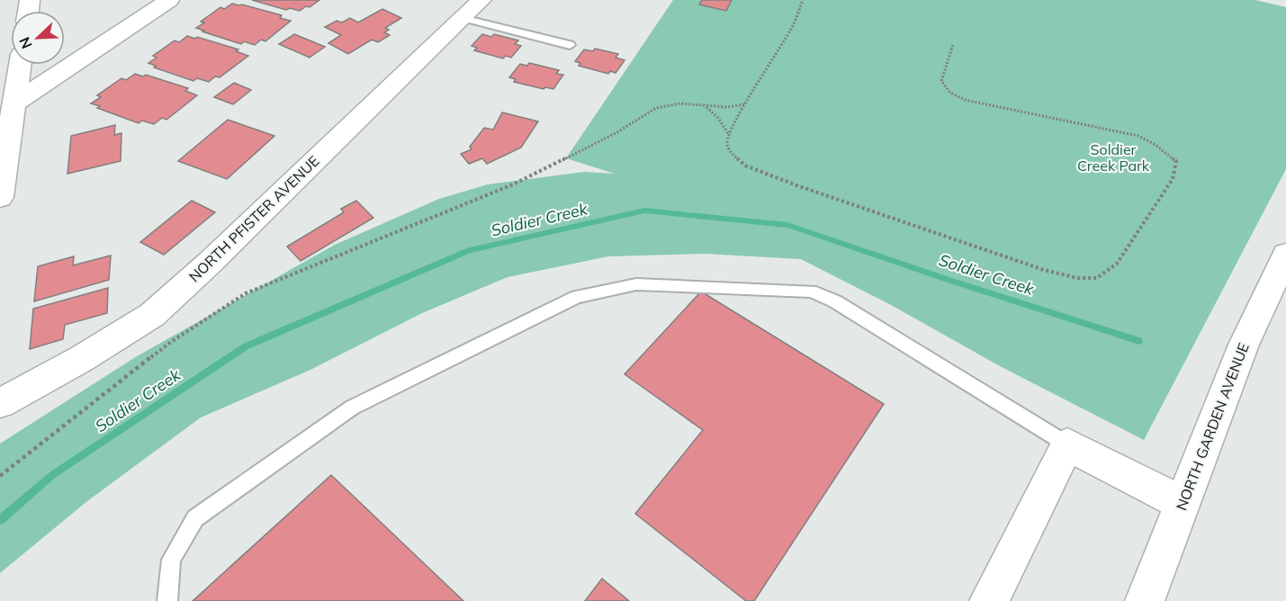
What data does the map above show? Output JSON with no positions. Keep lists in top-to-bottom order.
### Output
{
  "streets": {
    "street": ["NORTH PFISTER AVENUE", "NORTH GARDEN AVENUE"]
  },
  "water": ["Soldier Creek"],
  "parks": ["Soldier Creek Park"],
  "north": "bottom left"
}
